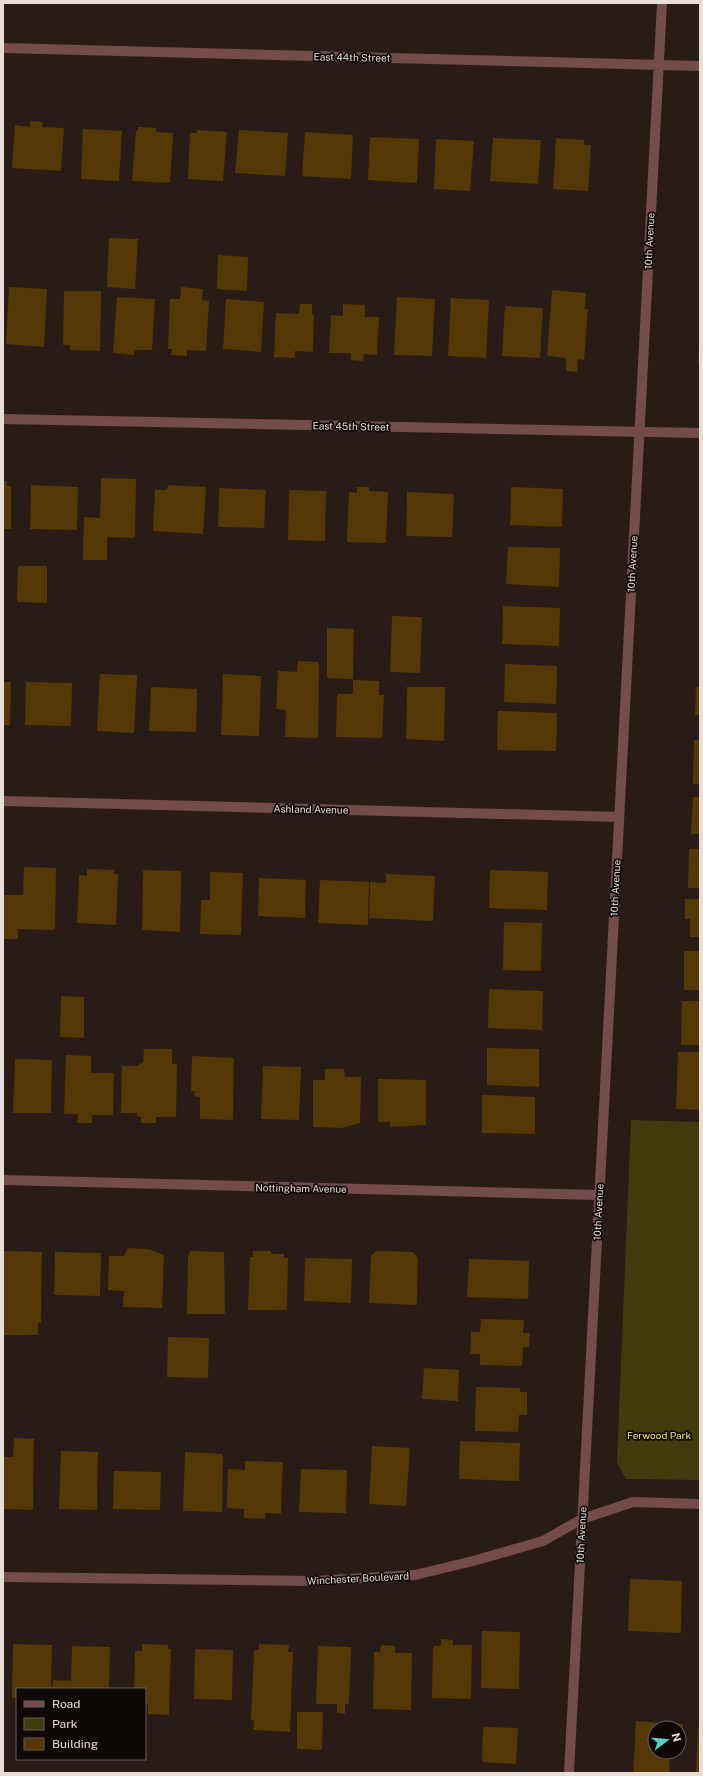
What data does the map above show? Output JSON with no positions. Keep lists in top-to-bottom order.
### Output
{
  "streets": {
    "street": [
      "East 44th Street",
      "10th Avenue",
      "East 45th Street",
      "Ashland Avenue",
      "Nottingham Avenue",
      "Winchester Boulevard"
    ]
  },
  "crossings": [
    ["East 44th Street", "10th Avenue"],
    ["10th Avenue", "East 45th Street"],
    ["10th Avenue", "Ashland Avenue"],
    ["10th Avenue", "Nottingham Avenue"],
    ["10th Avenue", "Winchester Boulevard"]
  ],
  "parks": ["Ferwood Park"],
  "legend": ["Road", "Park", "Building"],
  "north": "right"
}
